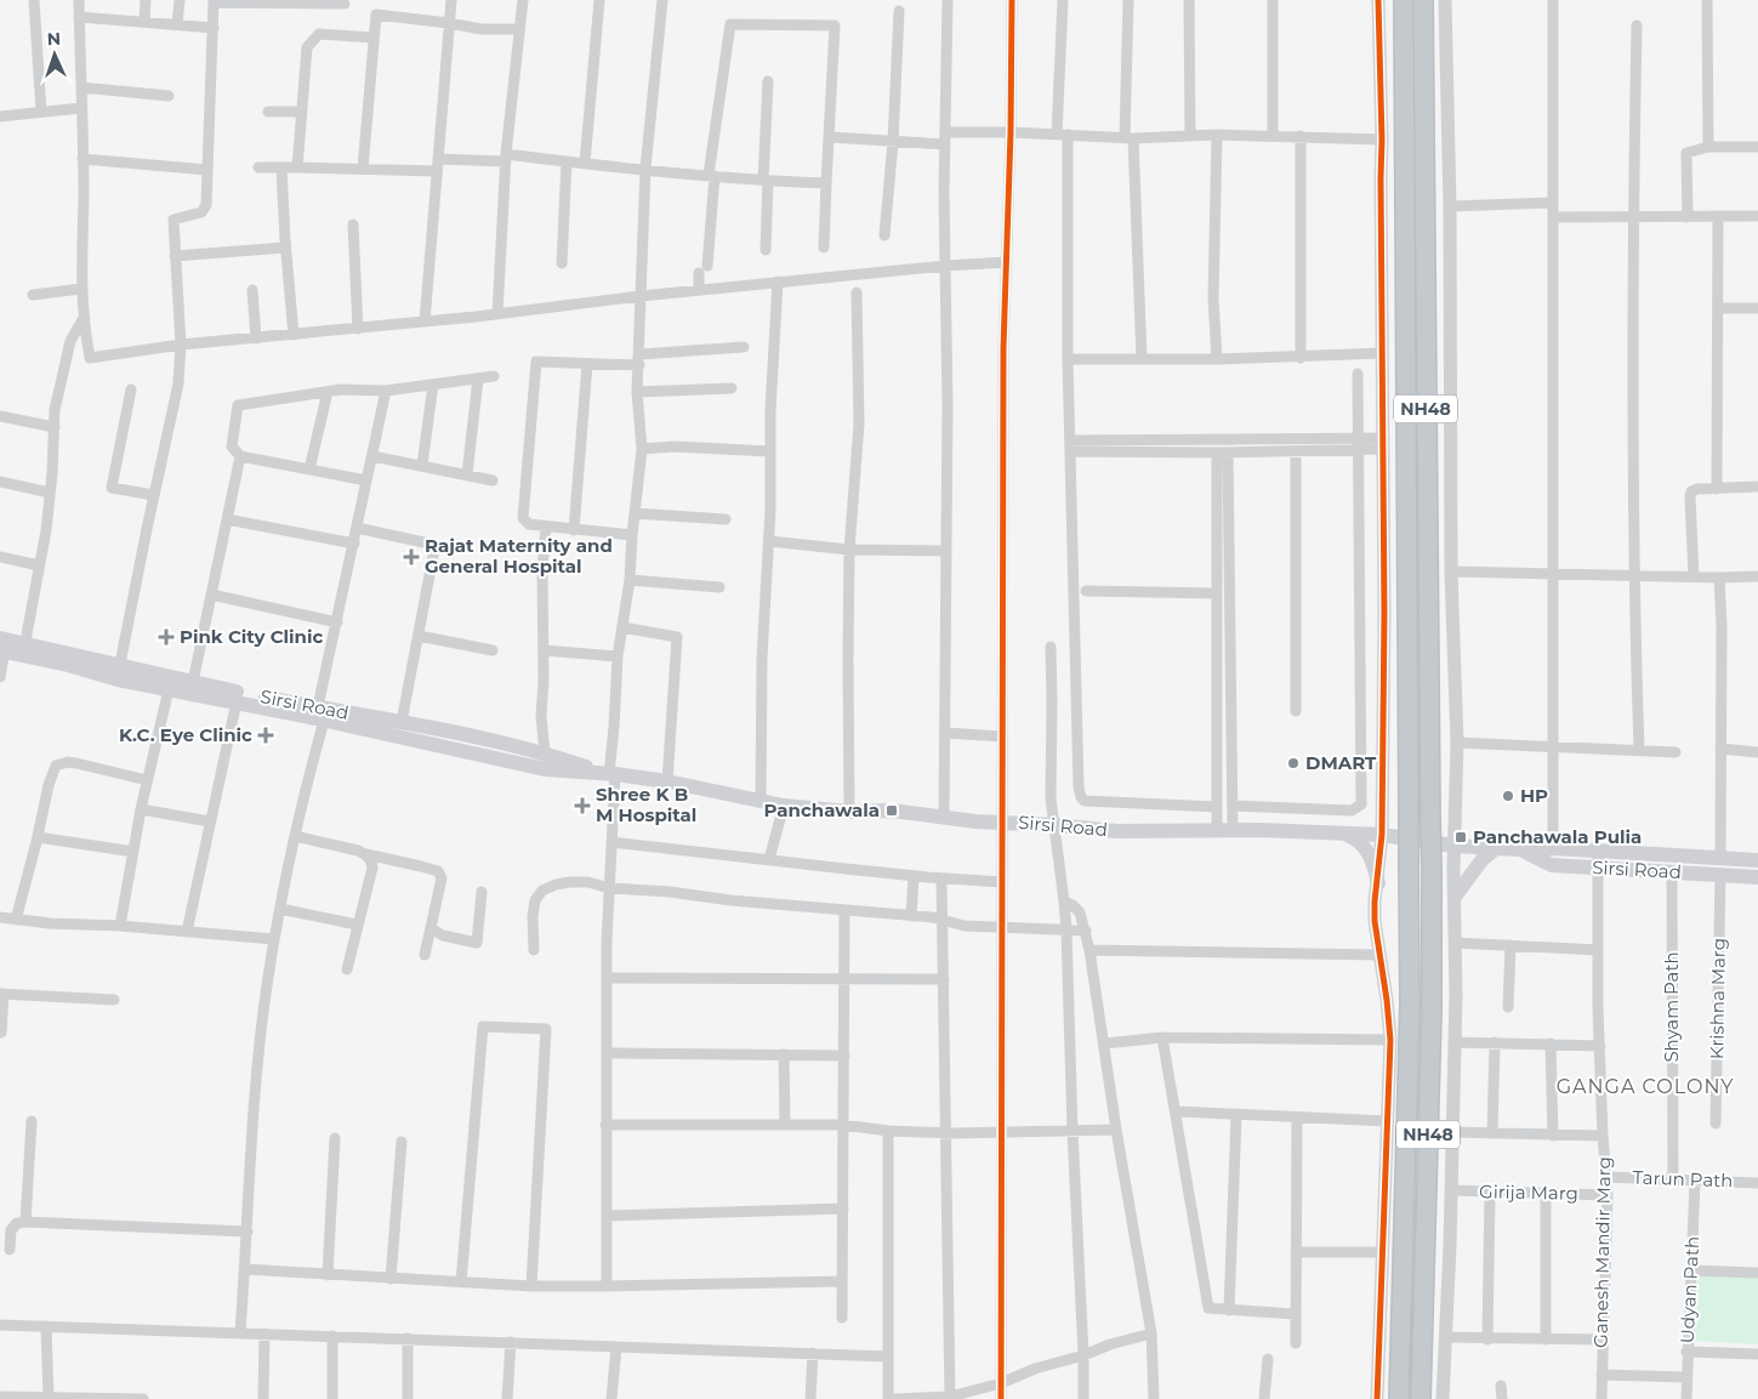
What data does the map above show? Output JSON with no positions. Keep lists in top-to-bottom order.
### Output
{
  "streets": {
    "highway": ["NH48"],
    "main road": ["Sirsi Road"],
    "street": [
      "Krishna Marg",
      "Shyam Path",
      "Tarun Path",
      "Girija Marg",
      "Ganesh Mandir Marg",
      "Udyan Path"
    ]
  },
  "crossings": [
    ["Sirsi Road", "Krishna Marg"],
    ["Sirsi Road", "Shyam Path"],
    ["Sirsi Road", "Ganesh Mandir Marg"],
    ["Shyam Path", "Tarun Path"],
    ["Tarun Path", "Ganesh Mandir Marg"],
    ["Tarun Path", "Udyan Path"],
    ["Girija Marg", "Ganesh Mandir Marg"]
  ],
  "districts": ["GANGA COLONY"],
  "places": {
    "health": [
      "Rajat Maternity and General Hospital",
      "Pink City Clinic",
      "K.C. Eye Clinic",
      "Shree K B M Hospital"
    ],
    "other": ["DMART", "HP"],
    "transit": ["Panchawala", "Panchawala Pulia"]
  },
  "north": "top"
}
